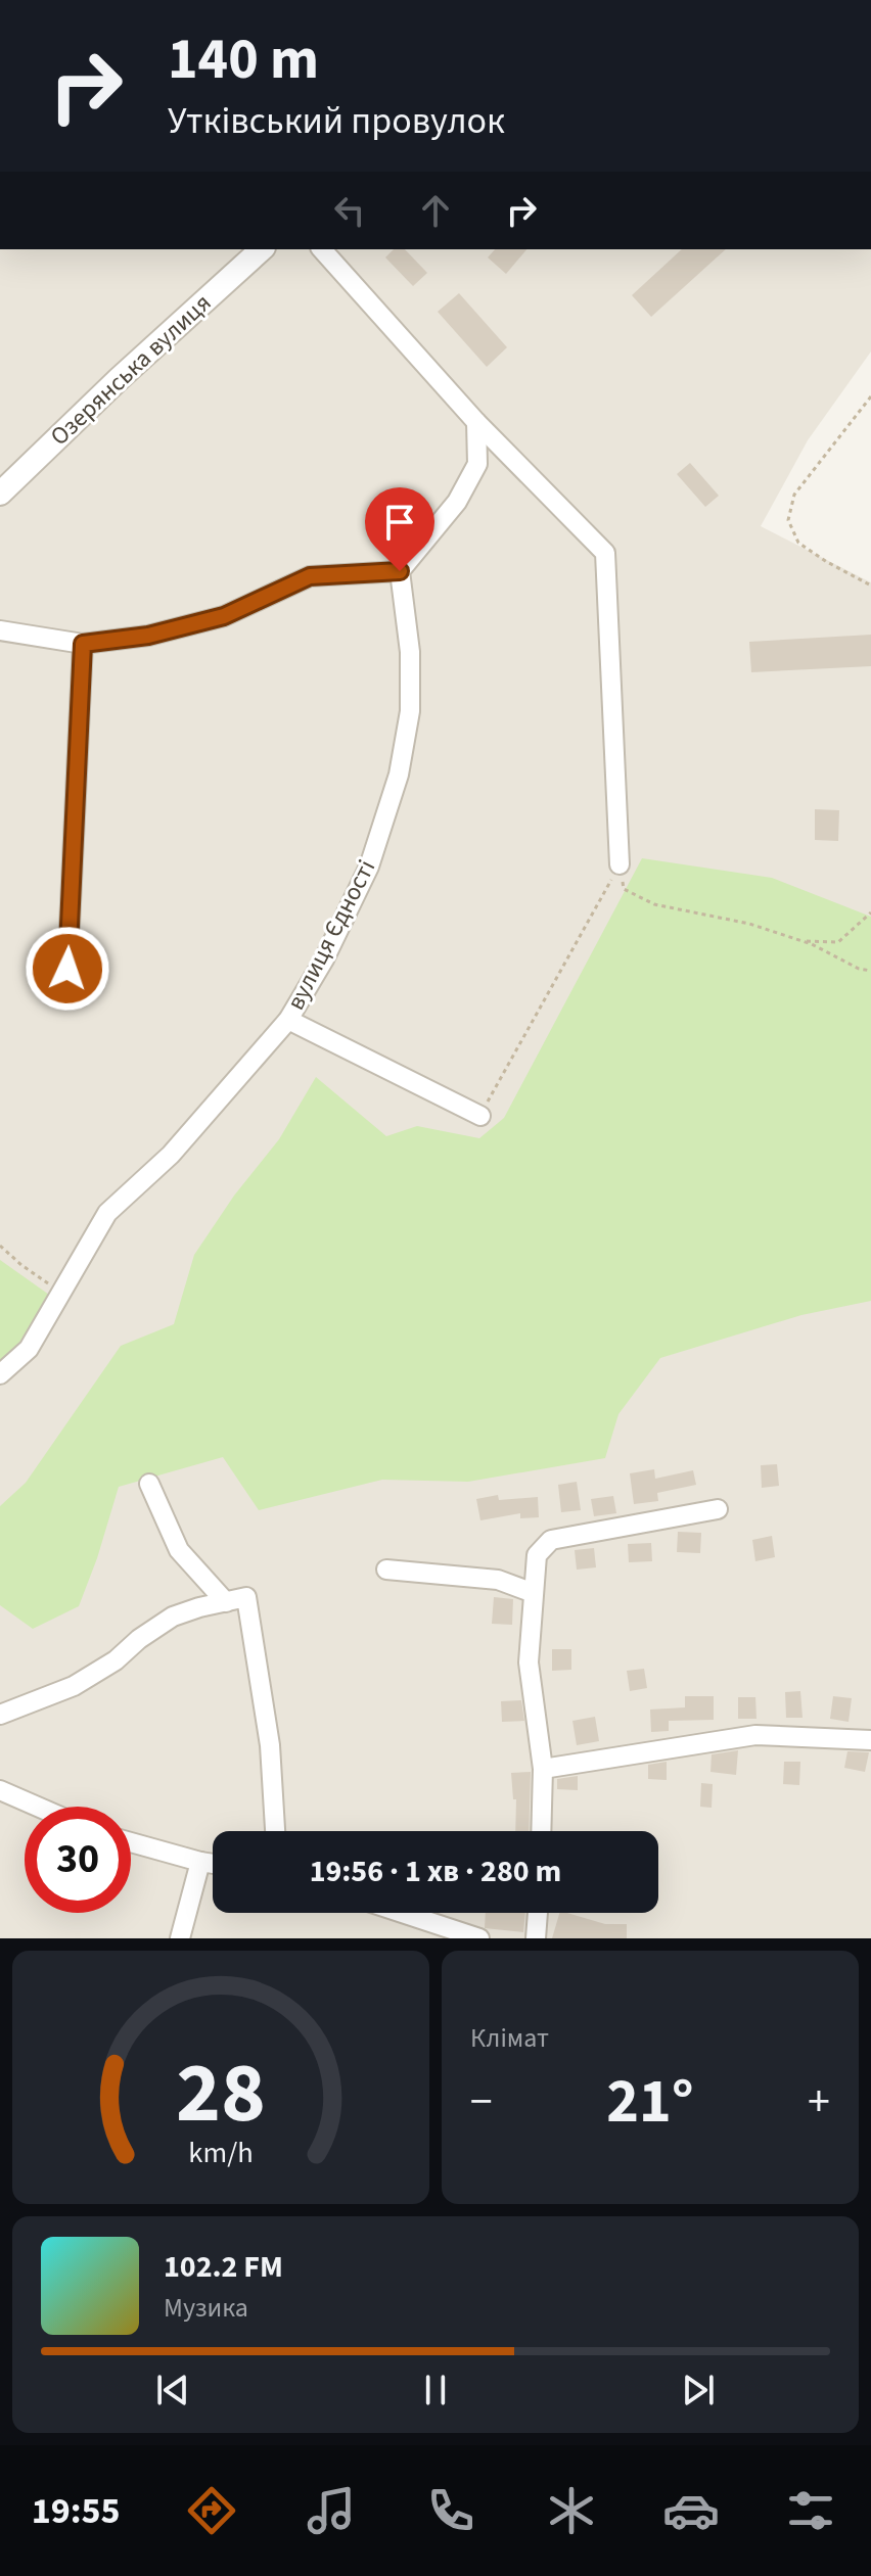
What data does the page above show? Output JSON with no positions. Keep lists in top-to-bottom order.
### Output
{
  "streets": {
    "street": ["Озерянська вулиця", "вулиця Єдності"]
  },
  "page": {
    "turn": ["140 m", "Утківський провулок"],
    "limit": "30",
    "trip": "19:56 · 1 хв · 280 m",
    "tile": "Клімат",
    "heat": ["−", "21°", "+"],
    "song": ["102.2 FM", "Музика"],
    "tabs": "19:55",
    "gauge": ["28", "km/h"]
  }
}
